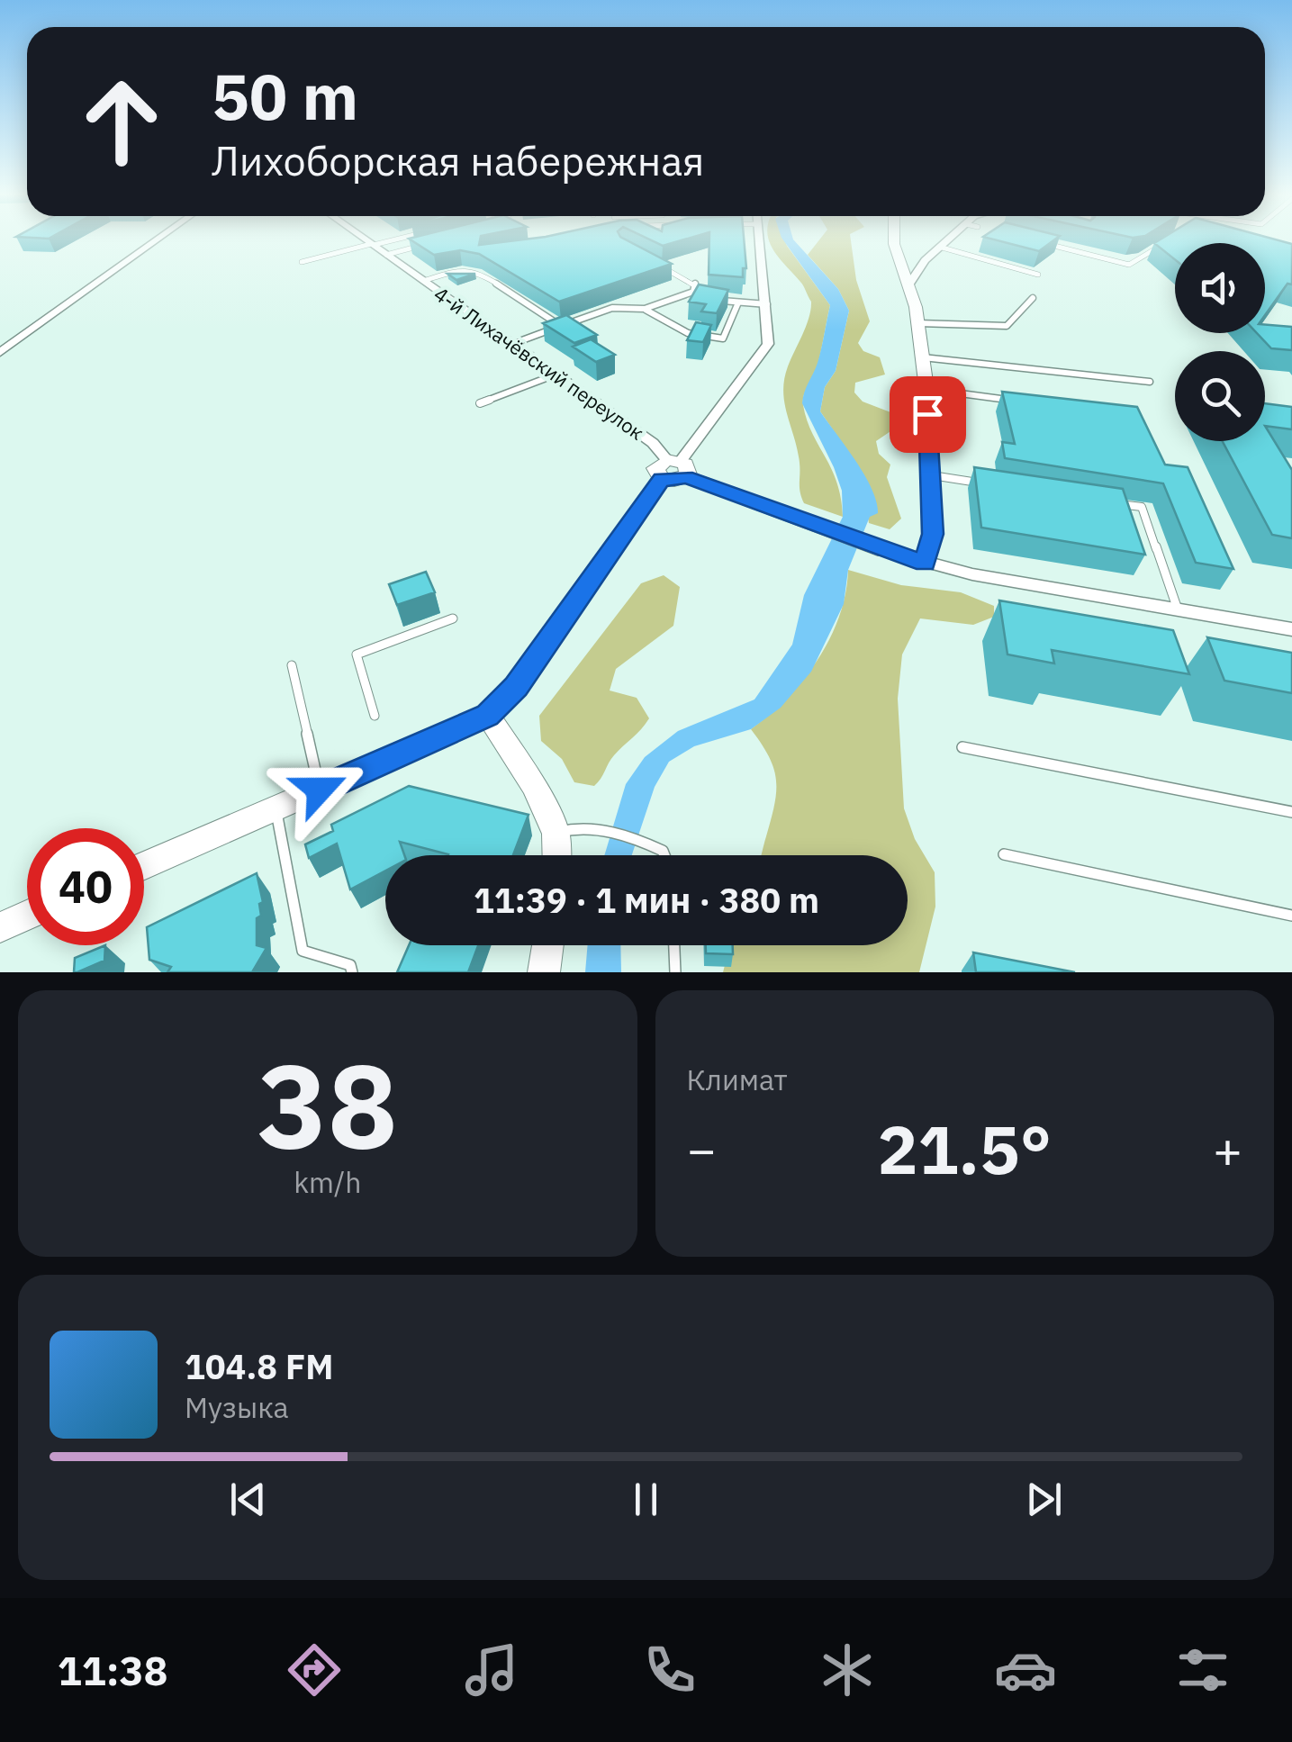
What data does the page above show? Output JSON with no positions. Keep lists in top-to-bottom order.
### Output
{
  "streets": {
    "street": ["4-й Лихачёвский переулок"]
  },
  "page": {
    "turn": ["50 m", "Лихоборская набережная"],
    "limit": "40",
    "trip": "11:39 · 1 мин · 380 m",
    "tile": [
      ["38", "km/h"],
      "Климат"
    ],
    "heat": ["−", "21.5°", "+"],
    "song": ["104.8 FM", "Музыка"],
    "tabs": "11:38"
  }
}
